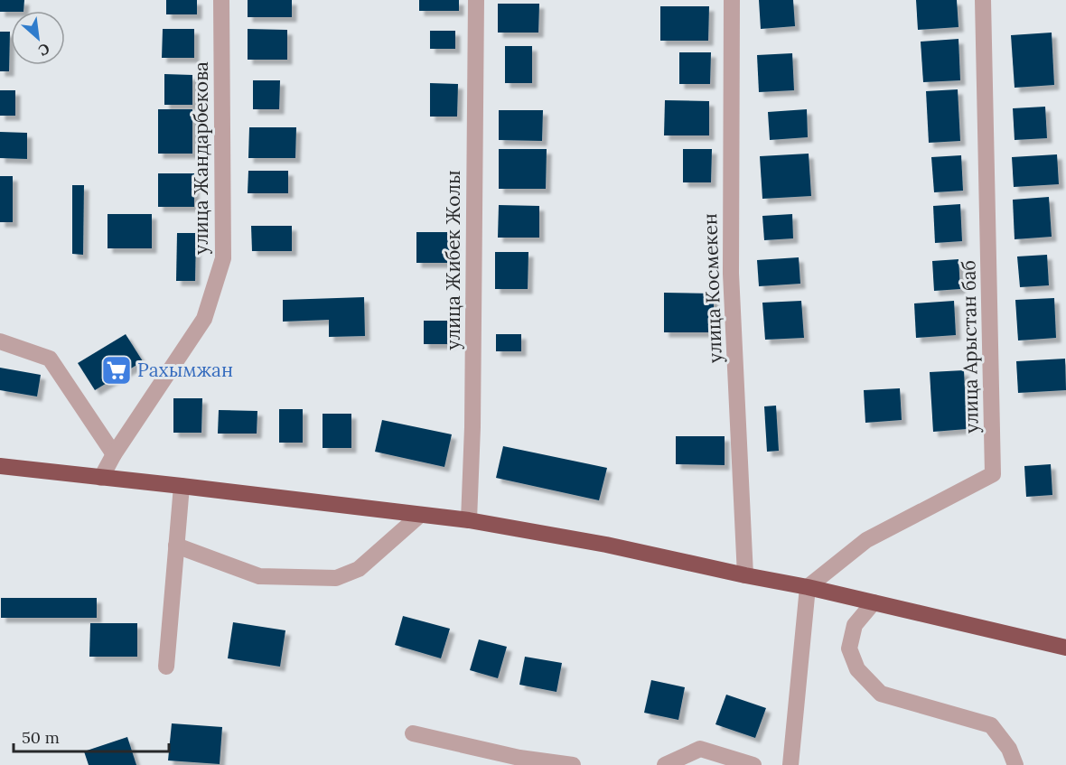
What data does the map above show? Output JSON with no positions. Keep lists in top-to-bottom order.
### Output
{
  "streets": {
    "street": [
      "улица Жандарбекова",
      "улица Жибек Жолы",
      "улица Космекен",
      "улица Арыстан баб"
    ]
  },
  "places": {
    "supermarket": ["Рахымжан"]
  },
  "scale_bar": "50 m",
  "north": "bottom right"
}
